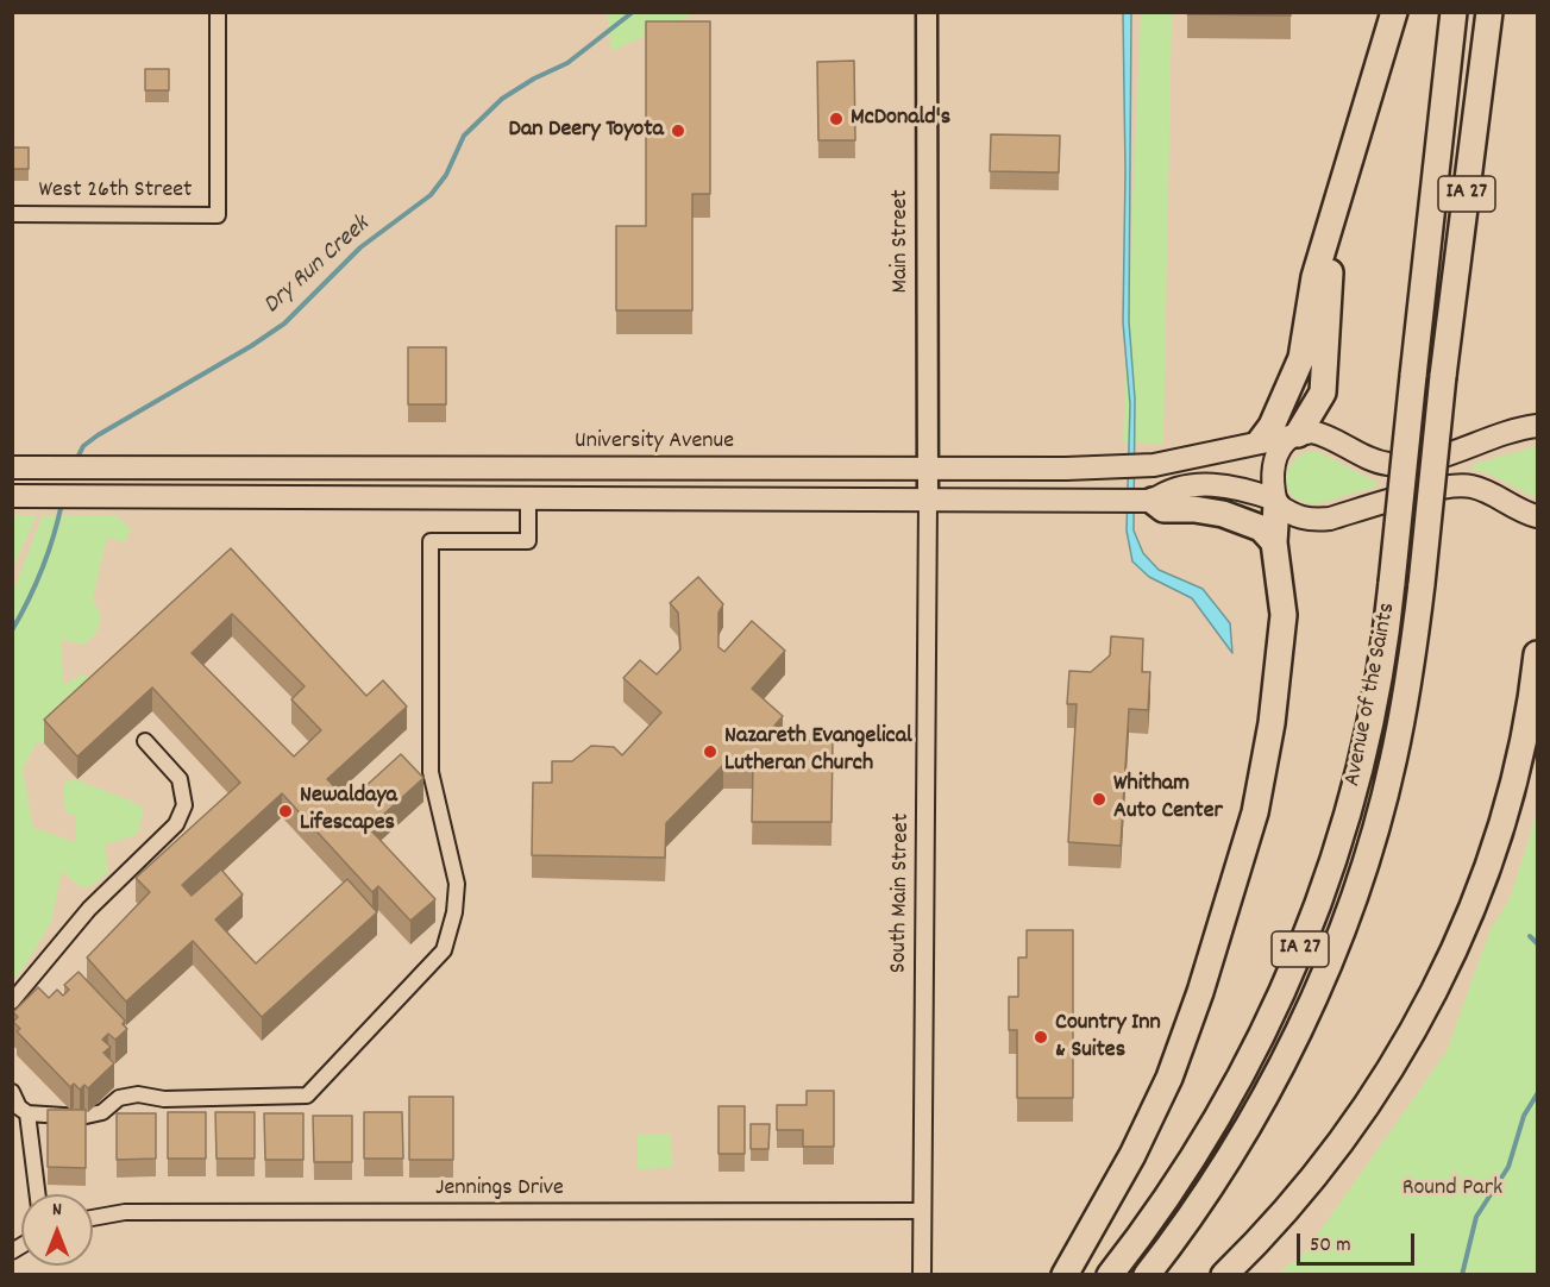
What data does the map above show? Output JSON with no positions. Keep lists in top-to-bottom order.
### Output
{
  "streets": {
    "highway": ["IA 27", "Avenue of the Saints"],
    "main road": ["Main Street", "University Avenue", "South Main Street"],
    "street": ["West 26th Street", "Jennings Drive"]
  },
  "crossings": [
    ["Main Street", "University Avenue"],
    ["Main Street", "South Main Street"],
    ["University Avenue", "South Main Street"],
    ["South Main Street", "Jennings Drive"]
  ],
  "water": ["Dry Run Creek"],
  "parks": ["Round Park"],
  "places": [
    "McDonald's",
    "Dan Deery Toyota",
    "Nazareth Evangelical Lutheran Church",
    "Whitham Auto Center",
    "Newaldaya Lifescapes",
    "Country Inn & Suites"
  ],
  "scale_bar": "50 m",
  "north": "top"
}
